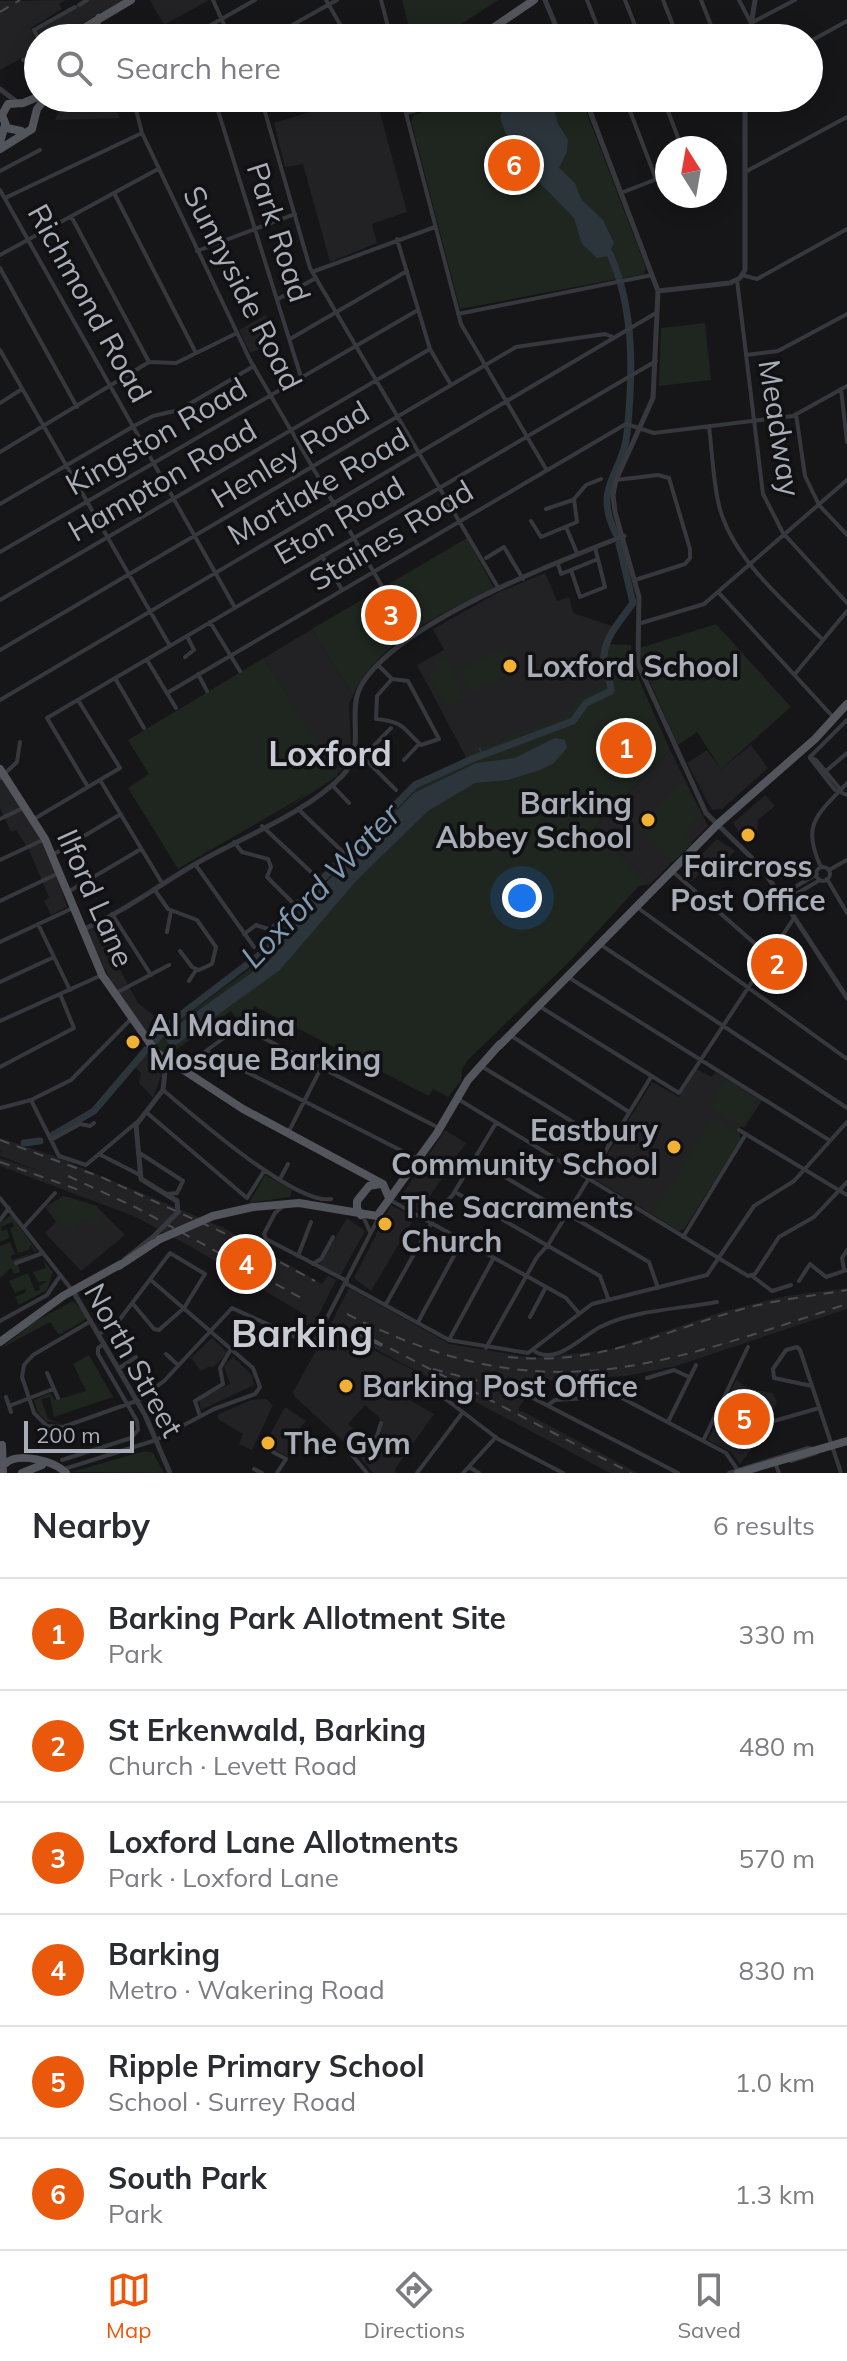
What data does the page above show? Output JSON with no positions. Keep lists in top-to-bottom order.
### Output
{
  "streets": {
    "main road": ["Ilford Lane"],
    "street": [
      "Park Road",
      "Sunnyside Road",
      "Richmond Road",
      "Meadway",
      "Kingston Road",
      "Henley Road",
      "Hampton Road",
      "Mortlake Road",
      "Eton Road",
      "Staines Road",
      "North Street"
    ]
  },
  "crossings": [
    ["Park Road", "Kingston Road"],
    ["Sunnyside Road", "Kingston Road"],
    ["Sunnyside Road", "Henley Road"],
    ["Sunnyside Road", "Hampton Road"],
    ["Sunnyside Road", "Mortlake Road"],
    ["Sunnyside Road", "Eton Road"],
    ["Sunnyside Road", "Staines Road"],
    ["Richmond Road", "Kingston Road"],
    ["Richmond Road", "Henley Road"],
    ["Richmond Road", "Hampton Road"],
    ["Richmond Road", "Mortlake Road"],
    ["Richmond Road", "Eton Road"],
    ["Meadway", "Staines Road"],
    ["Henley Road", "Mortlake Road"]
  ],
  "districts": ["Loxford", "Barking"],
  "water": ["Loxford Water"],
  "places": [
    "Loxford School",
    "Barking Abbey School",
    "Faircross Post Office",
    "Al Madina Mosque Barking",
    "Eastbury Community School",
    "The Sacraments Church",
    "Barking Post Office",
    "The Gym"
  ],
  "scale_bar": "200 m",
  "north": "top",
  "page": {
    "search": "Search here",
    "pins": [
      "6",
      "3",
      "1",
      "2",
      "4",
      "5"
    ],
    "scale": "200 m",
    "heading": ["Nearby", "6 results"],
    "list": [
      {
        "mark": "1",
        "name": "Barking Park Allotment Site",
        "note": "Park",
        "value": "330 m"
      },
      {
        "mark": "2",
        "name": "St Erkenwald, Barking",
        "note": "Church · Levett Road",
        "value": "480 m"
      },
      {
        "mark": "3",
        "name": "Loxford Lane Allotments",
        "note": "Park · Loxford Lane",
        "value": "570 m"
      },
      {
        "mark": "4",
        "name": "Barking",
        "note": "Metro · Wakering Road",
        "value": "830 m"
      },
      {
        "mark": "5",
        "name": "Ripple Primary School",
        "note": "School · Surrey Road",
        "value": "1.0 km"
      },
      {
        "mark": "6",
        "name": "South Park",
        "note": "Park",
        "value": "1.3 km"
      }
    ],
    "nav": ["Map", "Directions", "Saved"]
  }
}
